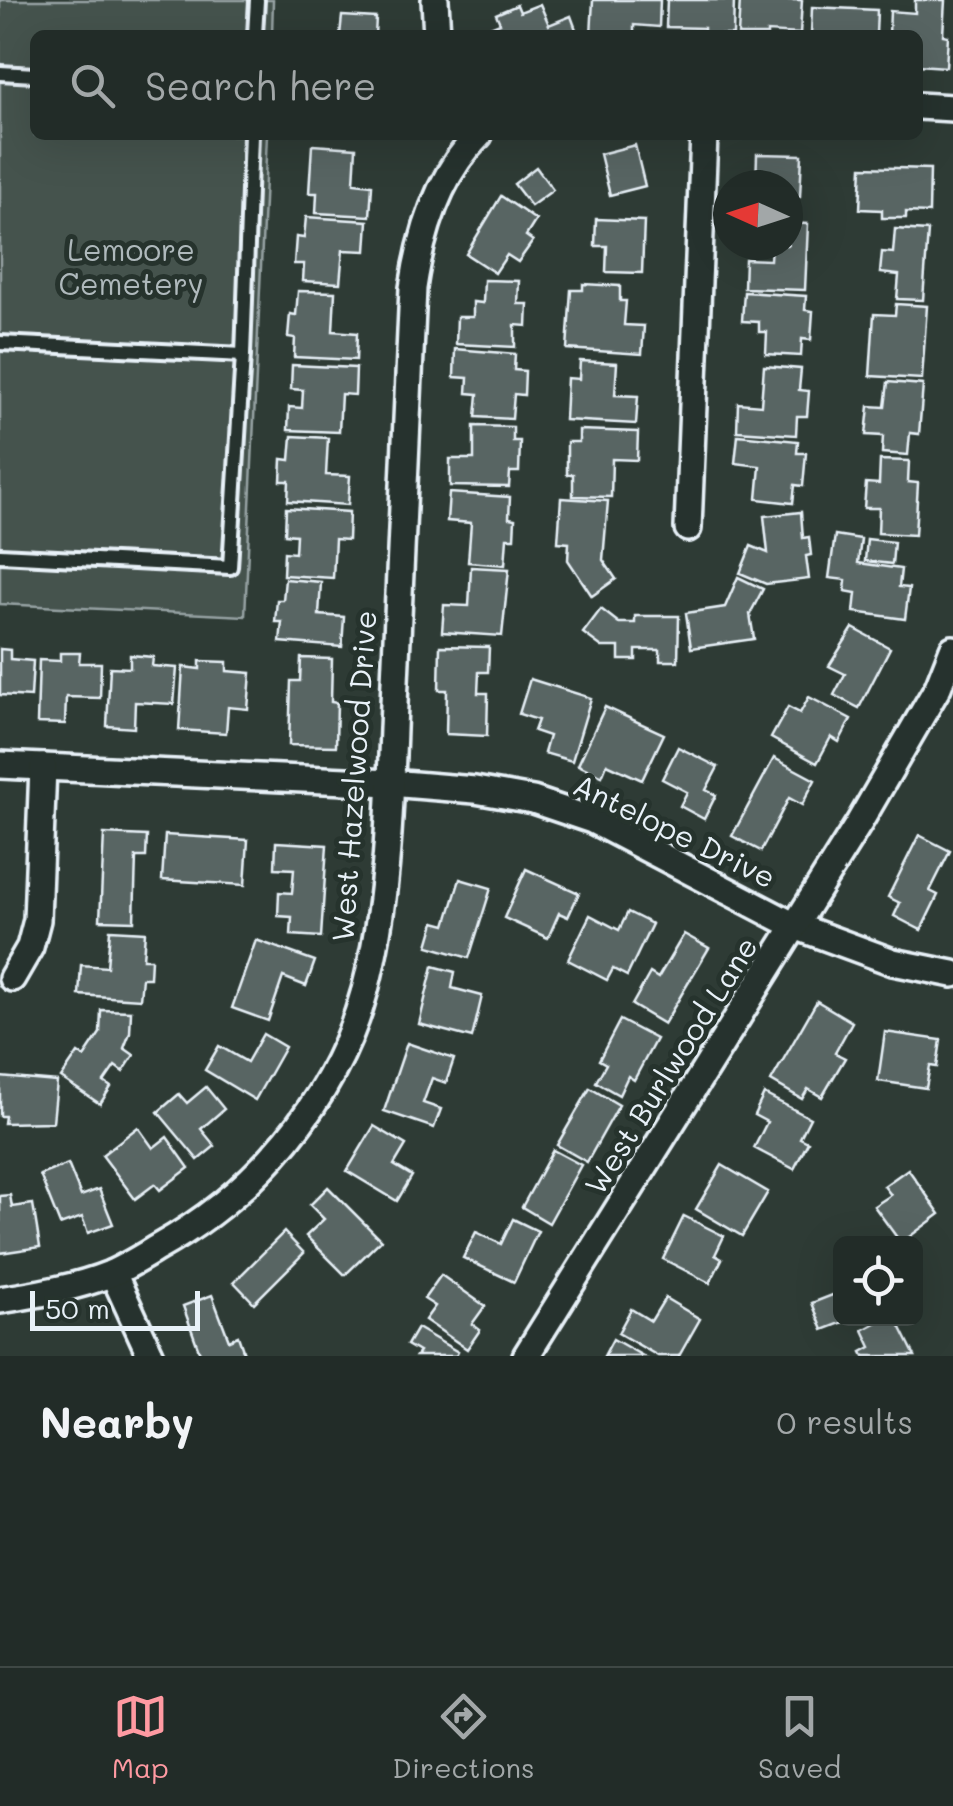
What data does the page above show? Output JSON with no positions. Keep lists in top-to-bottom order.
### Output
{
  "streets": {
    "street": ["West Hazelwood Drive", "Antelope Drive", "West Burlwood Lane"]
  },
  "crossings": [
    ["West Hazelwood Drive", "Antelope Drive"],
    ["Antelope Drive", "West Burlwood Lane"]
  ],
  "parks": ["Lemoore Cemetery"],
  "scale_bar": "50 m",
  "north": "left",
  "page": {
    "search": "Search here",
    "scale": "50 m",
    "heading": ["Nearby", "0 results"],
    "nav": ["Map", "Directions", "Saved"]
  }
}
